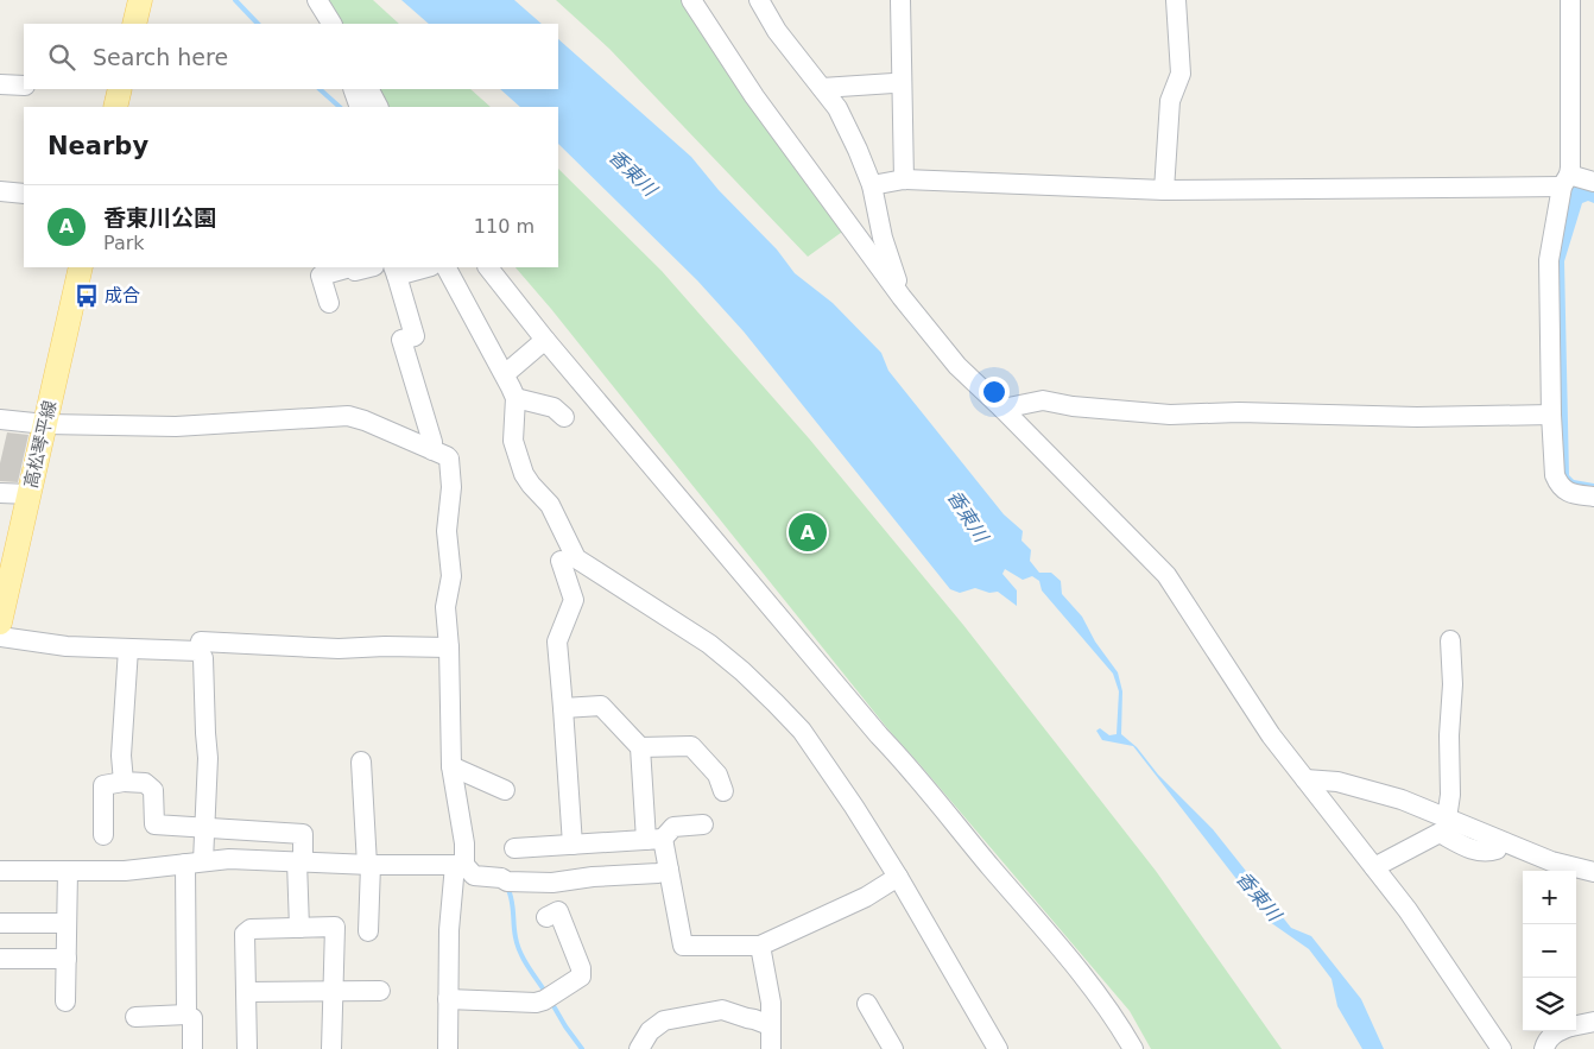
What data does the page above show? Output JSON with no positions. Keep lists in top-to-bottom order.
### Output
{
  "streets": {
    "main road": ["高松琴平線"]
  },
  "water": ["香東川"],
  "places": {
    "bus stop": ["成合"]
  },
  "page": {
    "search": "Search here",
    "heading": "Nearby",
    "list": [
      {
        "mark": "A",
        "name": "香東川公園",
        "note": "Park",
        "value": "110 m"
      }
    ],
    "pins": "A",
    "map_buttons": ["+", "−"]
  }
}
